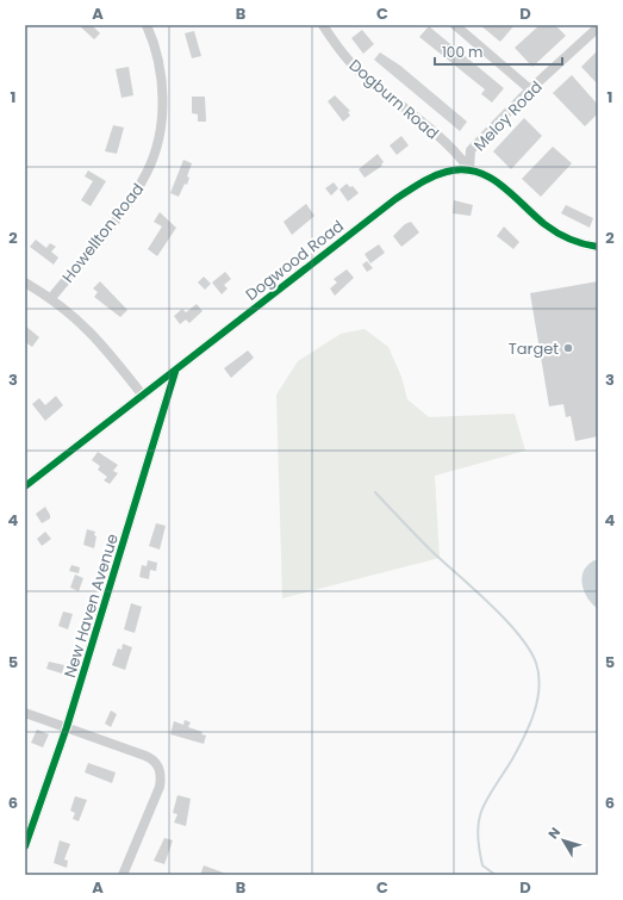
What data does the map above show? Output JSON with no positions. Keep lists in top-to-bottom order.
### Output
{
  "streets": {
    "street": [
      "Dogburn Road",
      "Meloy Road",
      "Howellton Road",
      "Dogwood Road",
      "New Haven Avenue"
    ]
  },
  "crossings": [
    ["Dogburn Road", "Meloy Road"],
    ["Dogburn Road", "Dogwood Road"],
    ["Meloy Road", "Dogwood Road"],
    ["Dogwood Road", "New Haven Avenue"]
  ],
  "places": ["Target"],
  "scale_bar": "100 m",
  "north": "top left",
  "grid": {
    "columns": [
      "A",
      "B",
      "C",
      "D"
    ],
    "rows": [
      "1",
      "2",
      "3",
      "4",
      "5",
      "6"
    ]
  }
}
